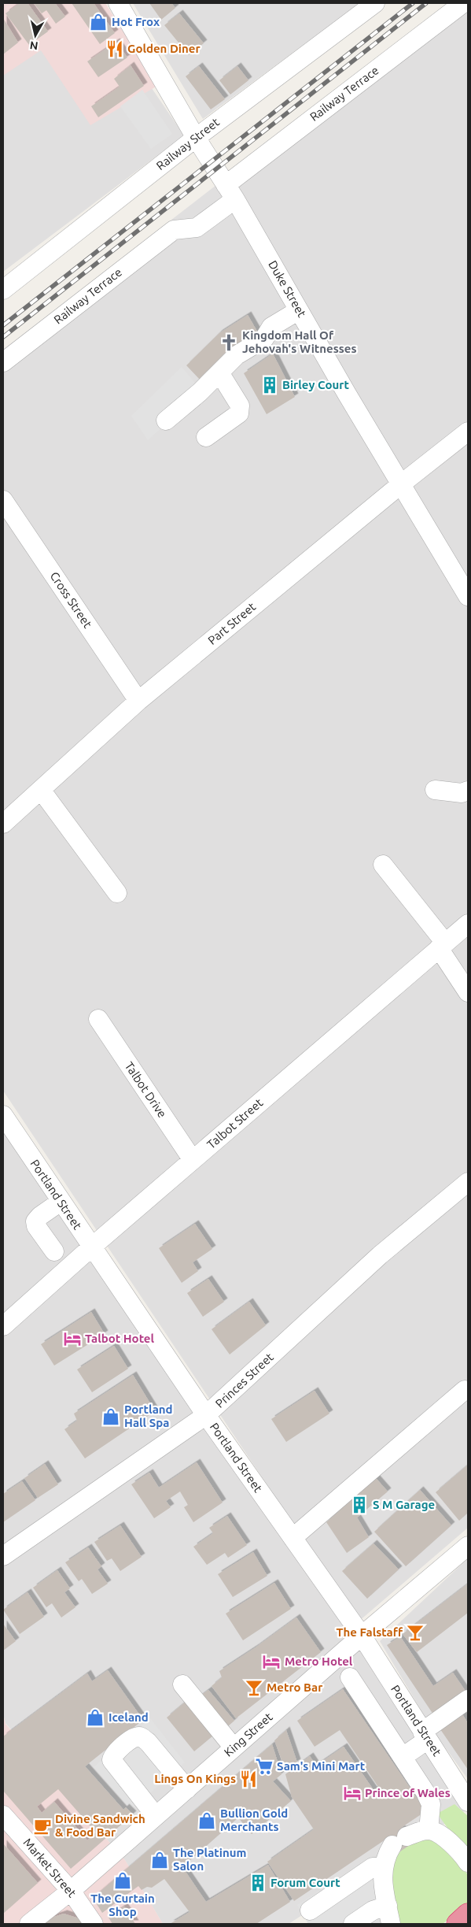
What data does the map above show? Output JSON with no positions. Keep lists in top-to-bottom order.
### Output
{
  "streets": {
    "street": [
      "Railway Terrace",
      "Railway Street",
      "Duke Street",
      "Cross Street",
      "Part Street",
      "Talbot Drive",
      "Talbot Street",
      "Portland Street",
      "Princes Street",
      "King Street",
      "Market Street"
    ]
  },
  "crossings": [
    ["Railway Terrace", "Duke Street"],
    ["Railway Street", "Duke Street"],
    ["Duke Street", "Part Street"],
    ["Cross Street", "Part Street"],
    ["Talbot Drive", "Talbot Street"],
    ["Talbot Street", "Portland Street"],
    ["Portland Street", "Princes Street"],
    ["Portland Street", "King Street"],
    ["King Street", "Market Street"]
  ],
  "places": {
    "shop": [
      "Hot Frox",
      "Portland Hall Spa",
      "Iceland",
      "Bullion Gold Merchants",
      "The Platinum Salon",
      "The Curtain Shop"
    ],
    "restaurant": ["Golden Diner", "Lings On Kings"],
    "church": ["Kingdom Hall Of Jehovah's Witnesses"],
    "building": ["Birley Court", "S M Garage", "Forum Court"],
    "hotel": ["Talbot Hotel", "Metro Hotel", "Prince of Wales"],
    "bar": ["The Falstaff", "Metro Bar"],
    "supermarket": ["Sam's Mini Mart"],
    "cafe": ["Divine Sandwich & Food Bar"]
  },
  "north": "bottom"
}
